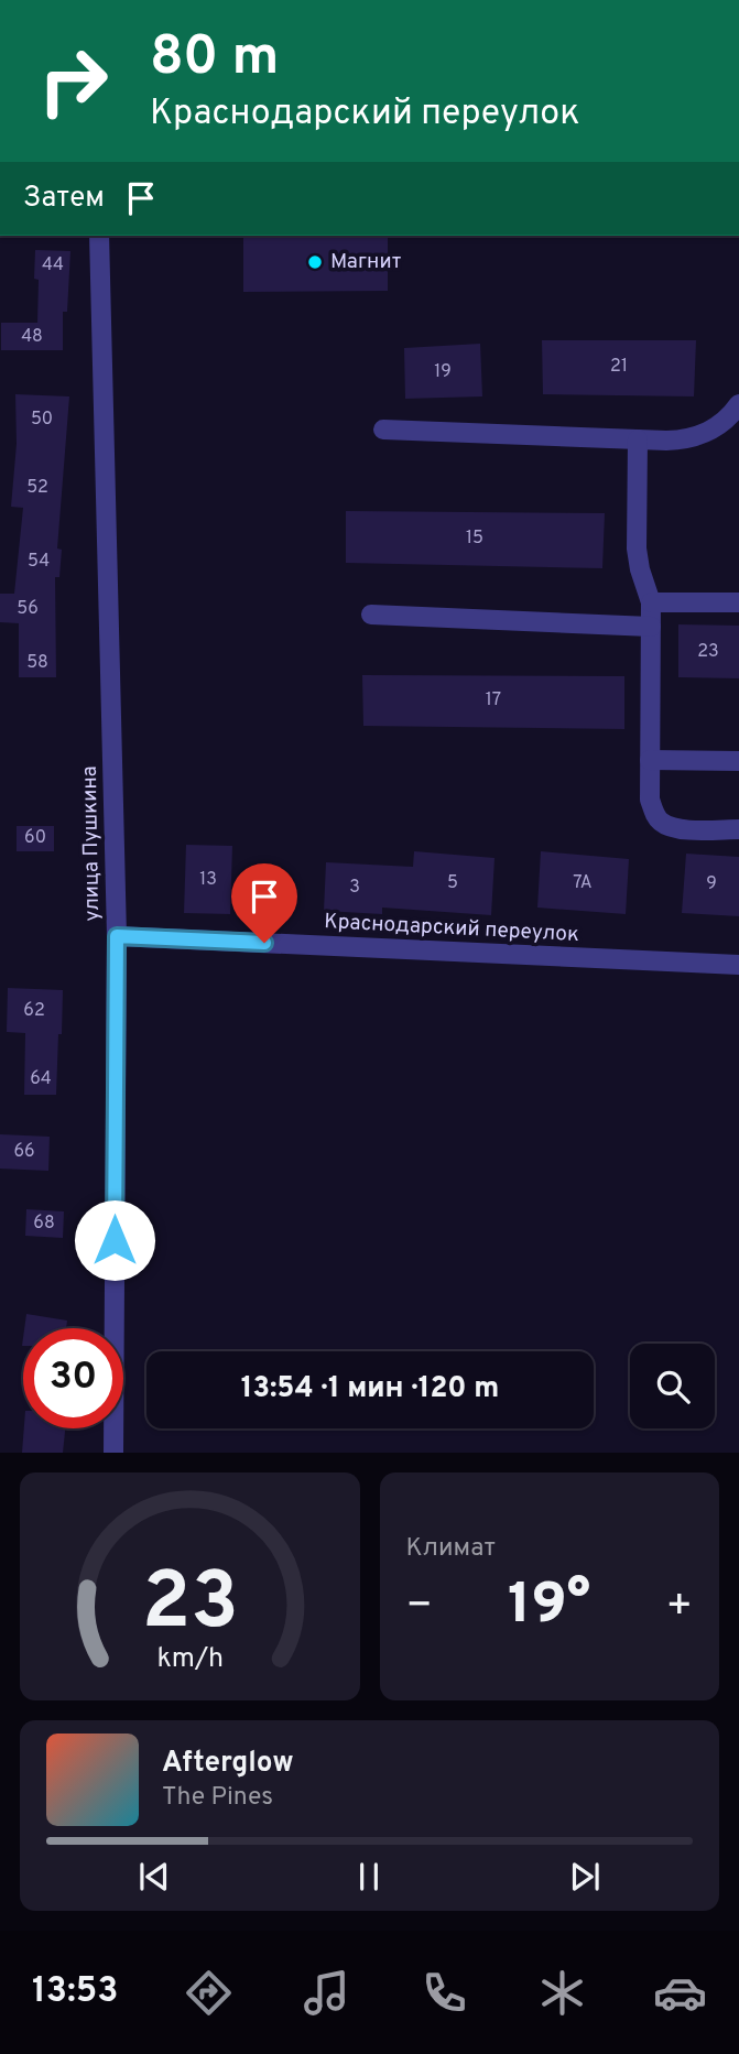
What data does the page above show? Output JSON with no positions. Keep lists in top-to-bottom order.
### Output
{
  "streets": {
    "street": ["улица Пушкина", "Краснодарский переулок"]
  },
  "crossings": [
    ["улица Пушкина", "Краснодарский переулок"]
  ],
  "places": ["Магнит"],
  "house_numbers": [
    "44",
    "48",
    "21",
    "19",
    "50",
    "52",
    "15",
    "54",
    "56",
    "23",
    "58",
    "17",
    "60",
    "13",
    "5",
    "7А",
    "9",
    "3",
    "62",
    "64",
    "66",
    "68"
  ],
  "page": {
    "turn": ["80 m", "Краснодарский переулок"],
    "then": "Затем",
    "limit": "30",
    "trip": "13:54 · 1 мин · 120 m",
    "tile": "Климат",
    "heat": ["−", "19°", "+"],
    "song": ["Afterglow", "The Pines"],
    "tabs": "13:53",
    "gauge": ["23", "km/h"]
  }
}
